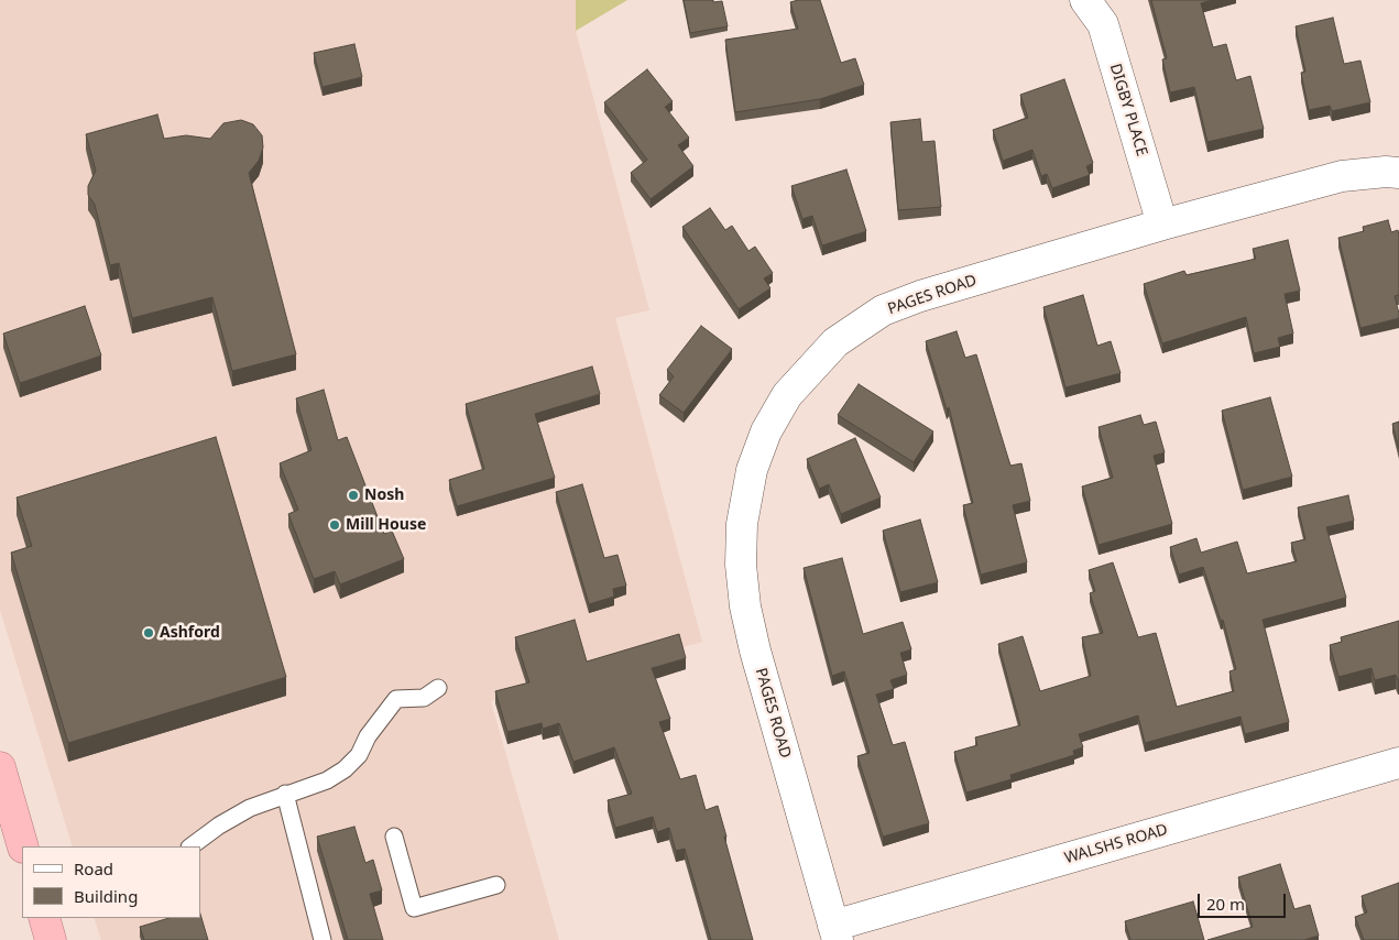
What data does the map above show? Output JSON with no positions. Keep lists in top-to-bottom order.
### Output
{
  "streets": {
    "street": ["DIGBY PLACE", "PAGES ROAD", "WALSHS ROAD"]
  },
  "crossings": [
    ["DIGBY PLACE", "PAGES ROAD"],
    ["PAGES ROAD", "WALSHS ROAD"]
  ],
  "places": ["Nosh", "Mill House", "Ashford"],
  "legend": ["Road", "Building"],
  "scale_bar": "20 m"
}
